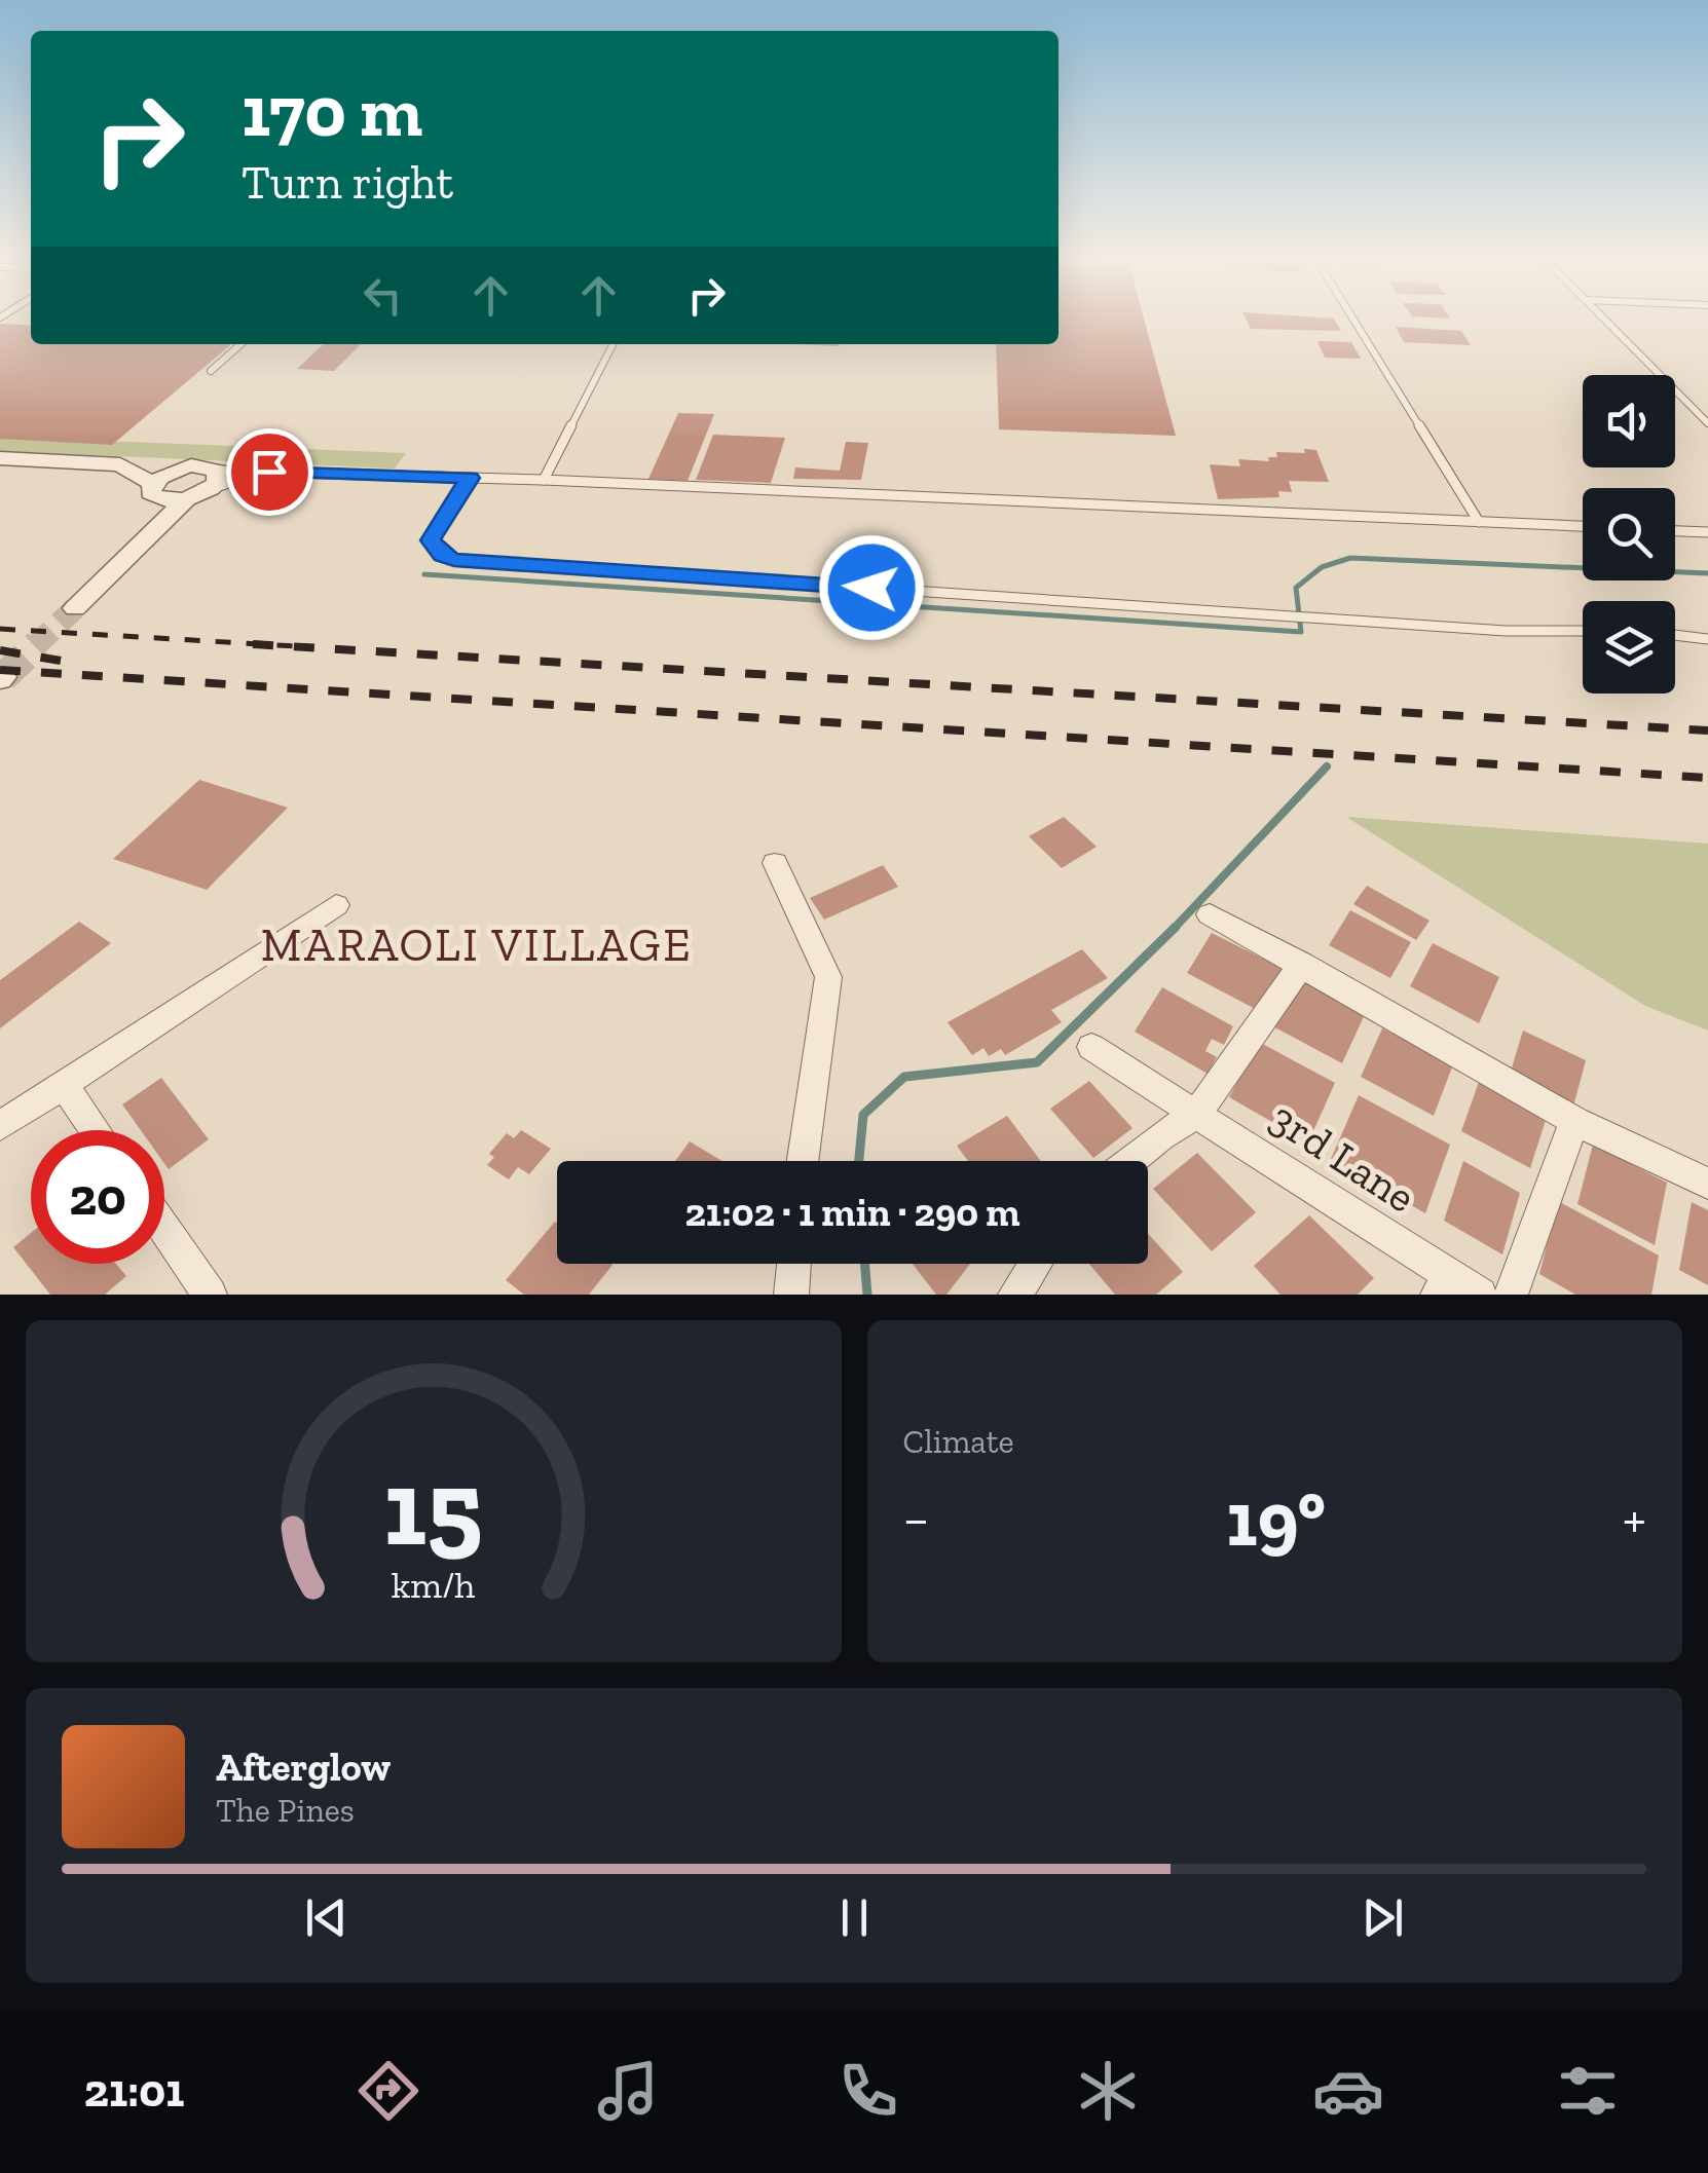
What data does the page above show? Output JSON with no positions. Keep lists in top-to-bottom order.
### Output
{
  "streets": {
    "street": ["3rd Lane"]
  },
  "districts": ["MARAOLI VILLAGE"],
  "page": {
    "turn": ["170 m", "Turn right"],
    "limit": "20",
    "trip": "21:02 · 1 min · 290 m",
    "tile": "Climate",
    "heat": ["−", "19°", "+"],
    "song": ["Afterglow", "The Pines"],
    "tabs": "21:01",
    "gauge": ["15", "km/h"]
  }
}
